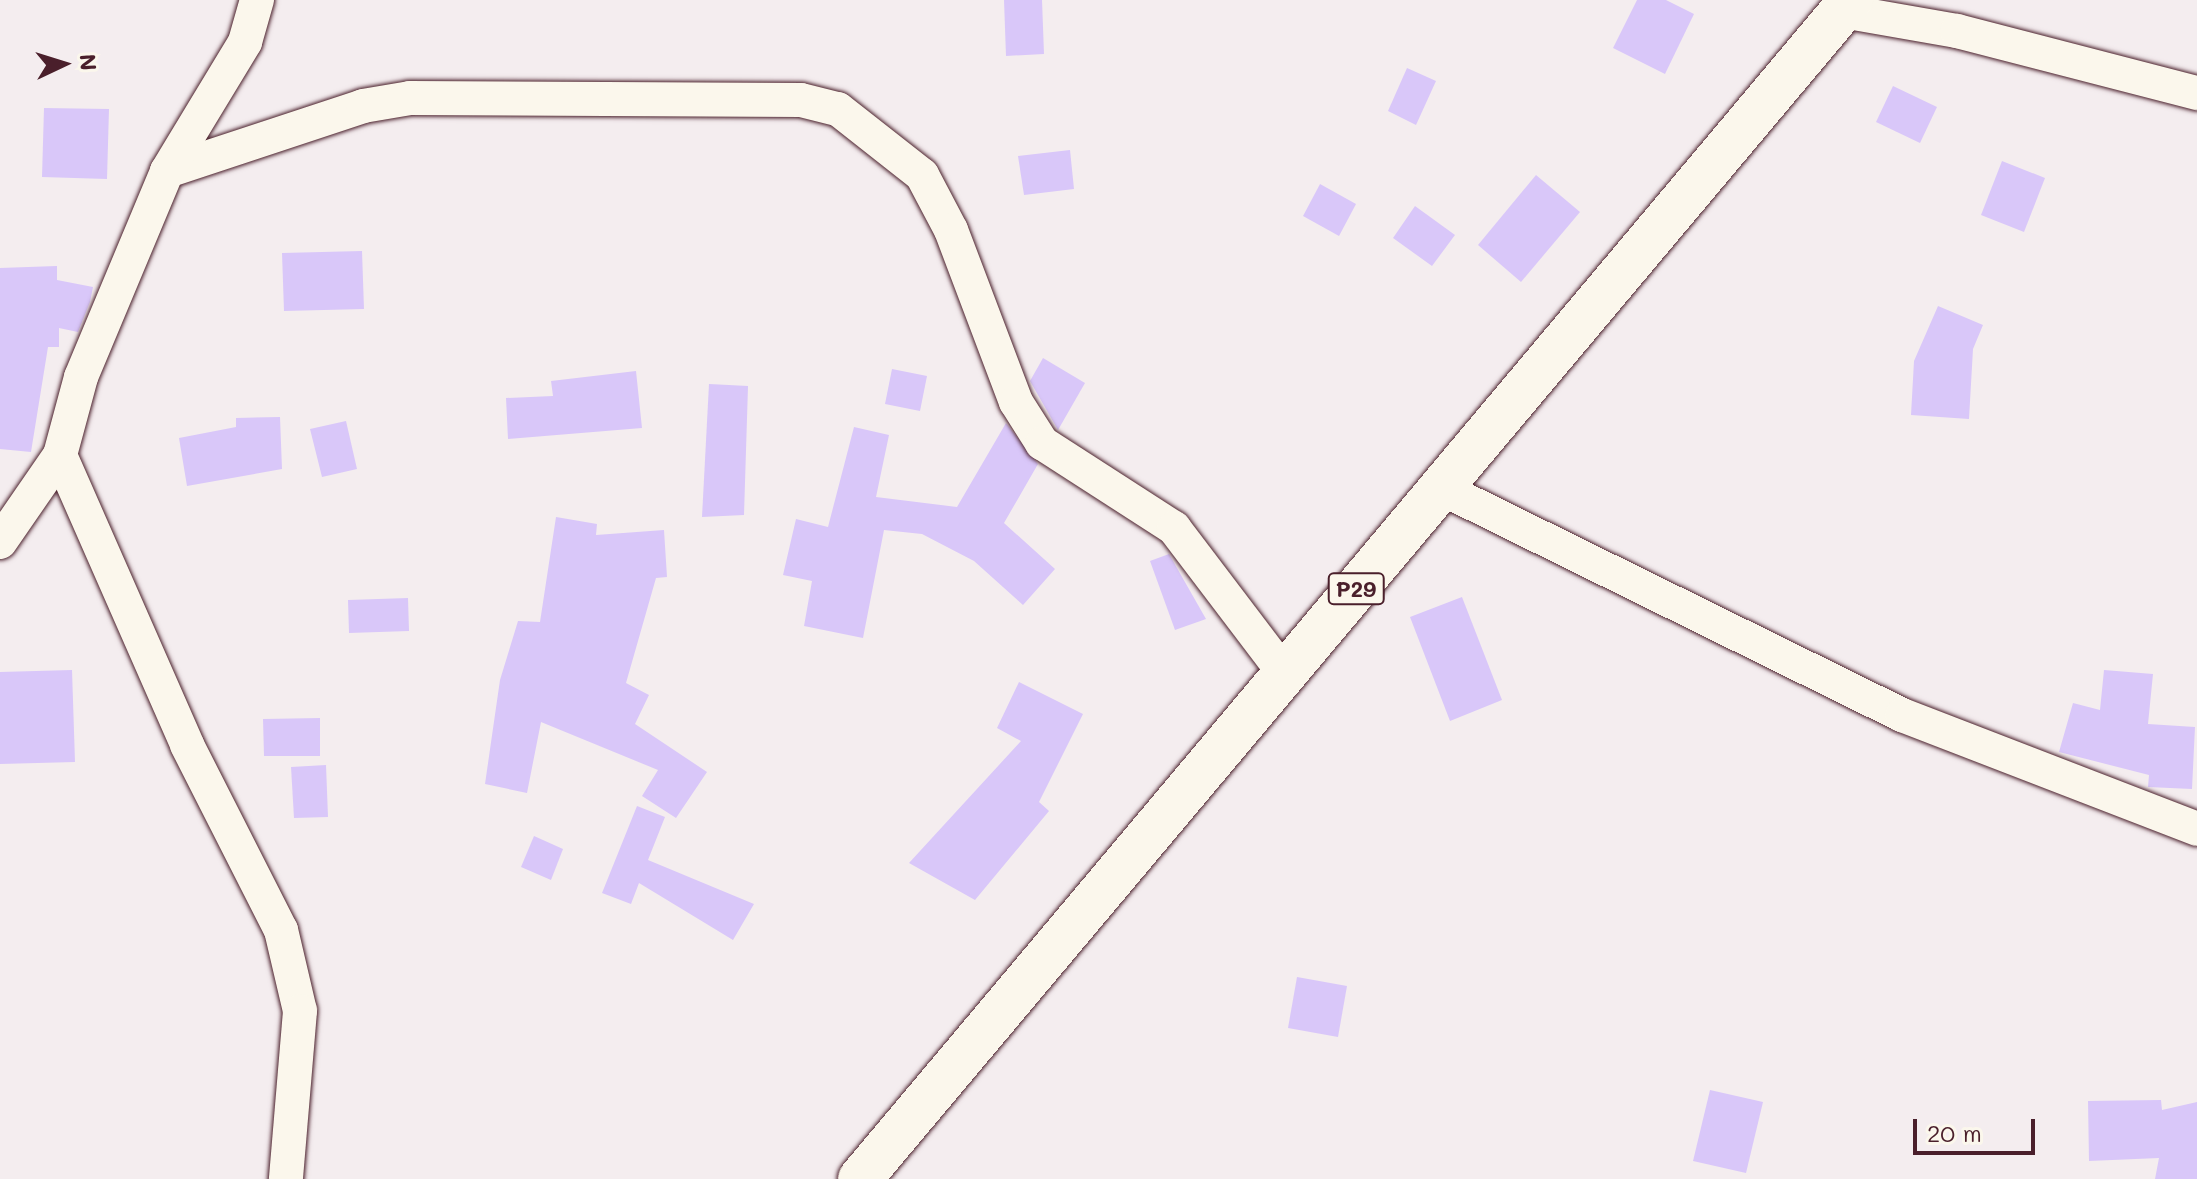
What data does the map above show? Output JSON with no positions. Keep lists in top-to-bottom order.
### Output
{
  "streets": {
    "main road": ["P29"]
  },
  "scale_bar": "20 m",
  "north": "right"
}
